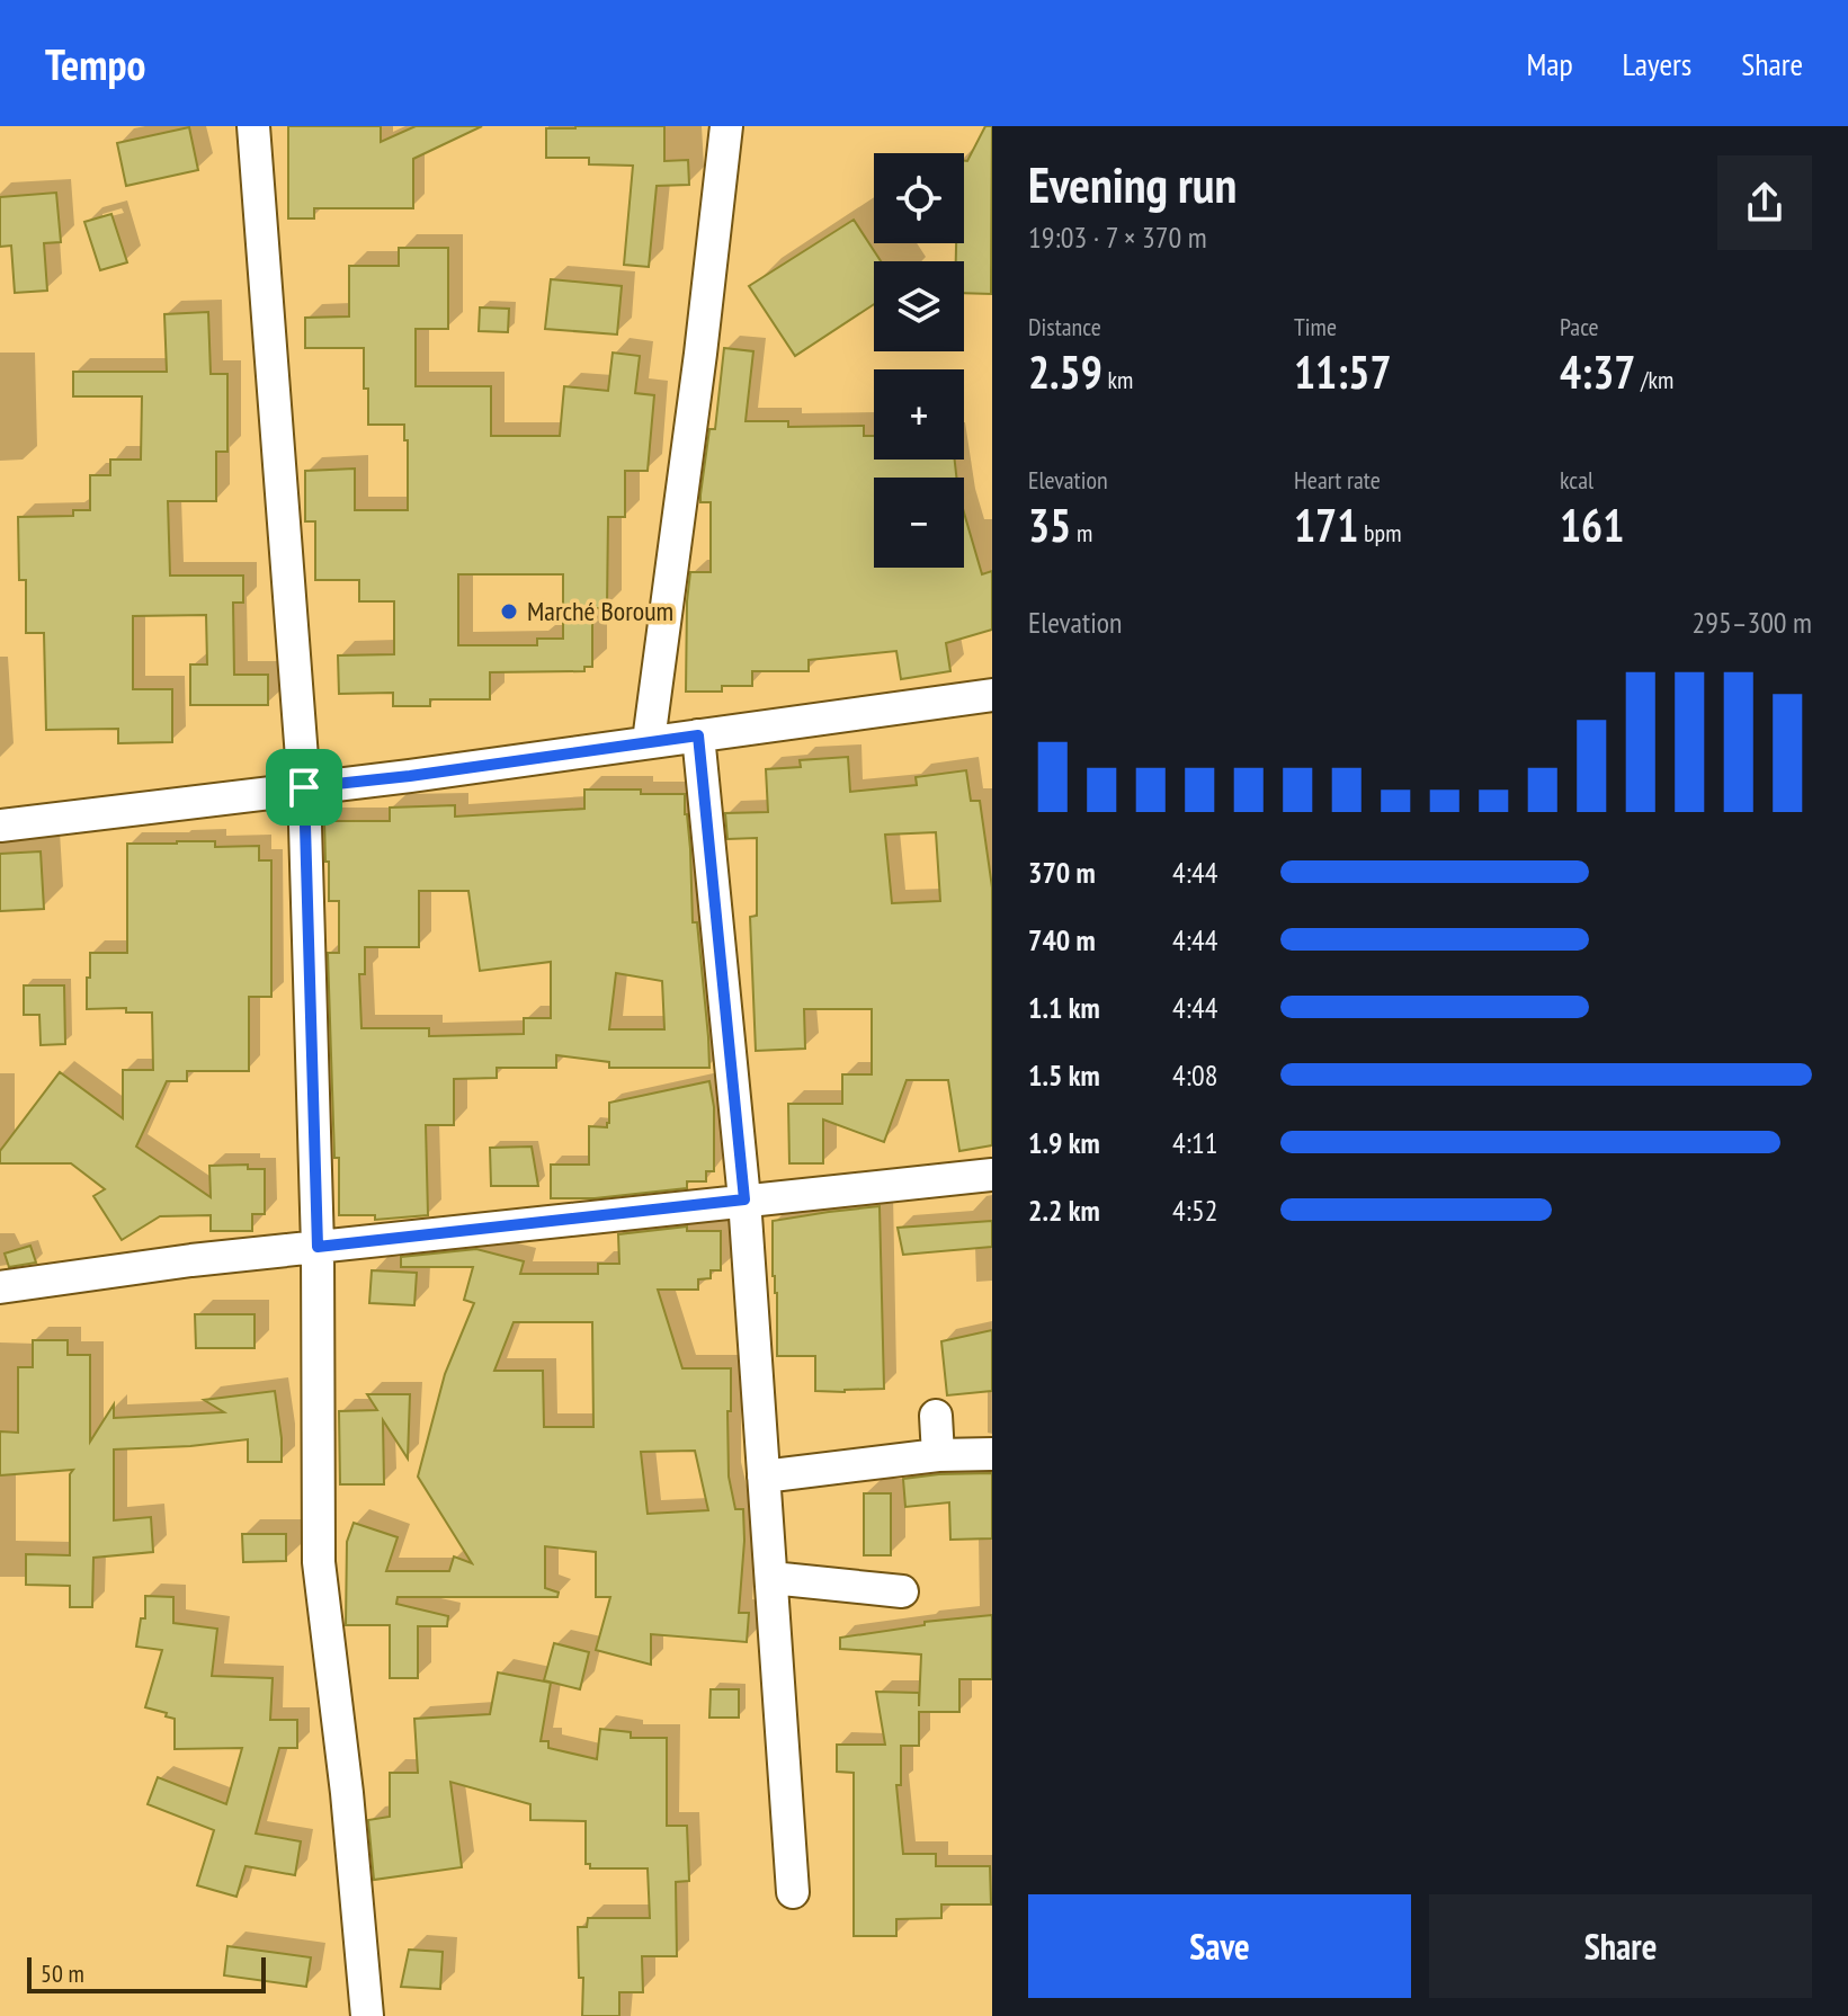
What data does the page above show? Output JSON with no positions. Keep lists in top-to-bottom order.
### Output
{
  "places": ["Marché Boroum"],
  "scale_bar": "50 m",
  "page": {
    "header": "Tempo",
    "nav": ["Map", "Layers", "Share"],
    "heading": ["Evening run", "19:03 · 7 × 370 m"],
    "map_buttons": ["+", "−"],
    "stats": [
      ["Distance", "2.59 km"],
      ["Time", "11:57"],
      ["Pace", "4:37 /km"],
      ["Elevation", "35 m"],
      ["Heart rate", "171 bpm"],
      ["kcal", "161"]
    ],
    "chart": ["Elevation", "295–300 m"],
    "list": [
      {
        "name": "370 m",
        "note": "4:44"
      },
      {
        "name": "740 m",
        "note": "4:44"
      },
      {
        "name": "1.1 km",
        "note": "4:44"
      },
      {
        "name": "1.5 km",
        "note": "4:08"
      },
      {
        "name": "1.9 km",
        "note": "4:11"
      },
      {
        "name": "2.2 km",
        "note": "4:52"
      }
    ],
    "buttons": ["Save", "Share"],
    "scale": "50 m"
  }
}
